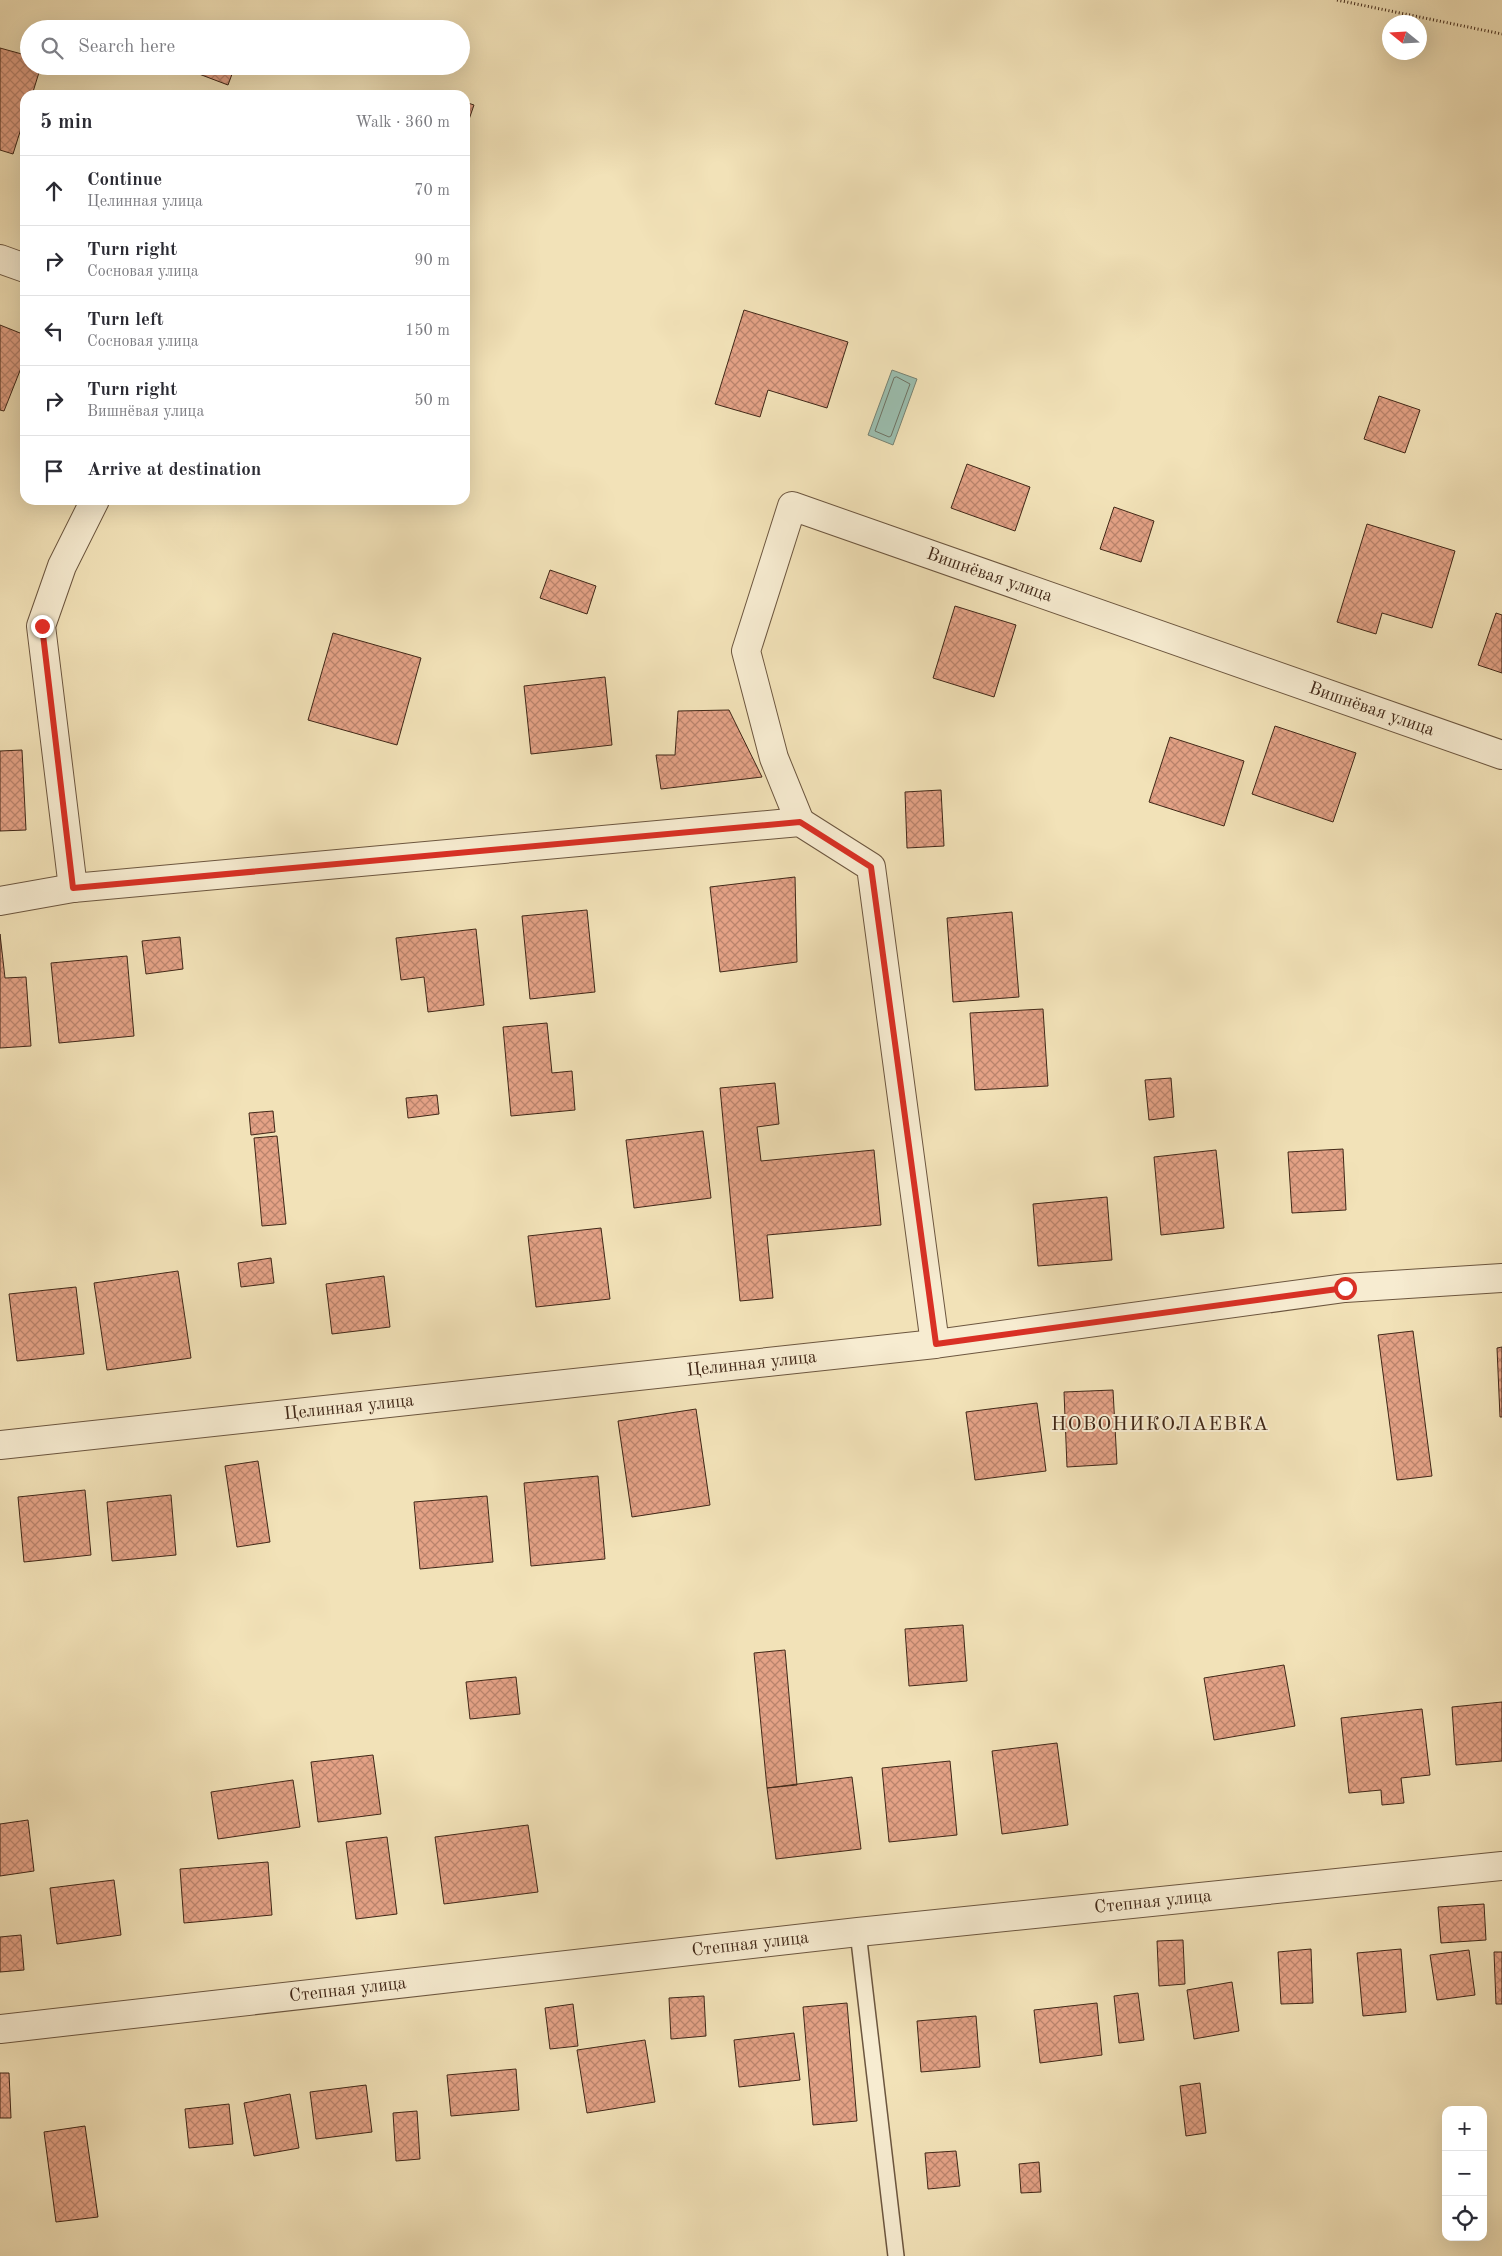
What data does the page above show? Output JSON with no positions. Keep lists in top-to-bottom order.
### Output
{
  "streets": {
    "street": ["Вишнёвая улица", "Целинная улица", "Степная улица"]
  },
  "districts": ["НОВОНИКОЛАЕВКА"],
  "north": "left",
  "page": {
    "search": "Search here",
    "heading": ["5 min", "Walk · 360 m"],
    "list": [
      ["Continue", "Целинная улица", "70 m"],
      ["Turn right", "Сосновая улица", "90 m"],
      ["Turn left", "Сосновая улица", "150 m"],
      ["Turn right", "Вишнёвая улица", "50 m"],
      "Arrive at destination"
    ],
    "map_buttons": ["+", "−"]
  }
}
